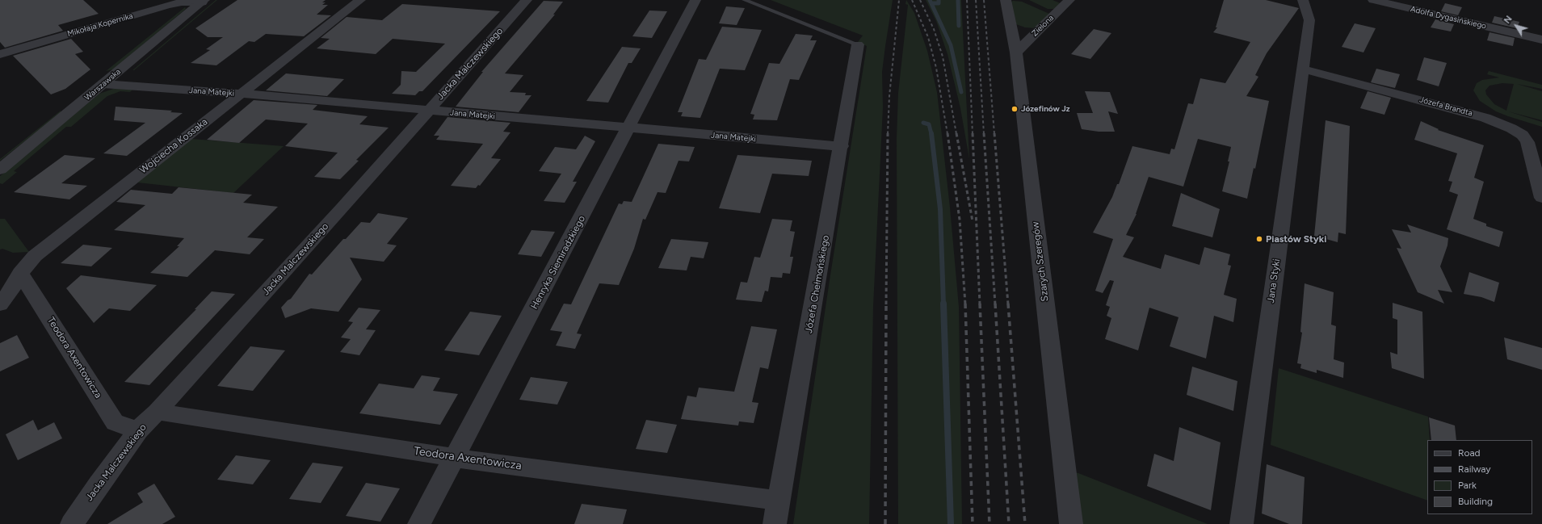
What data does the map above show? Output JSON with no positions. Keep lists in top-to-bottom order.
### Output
{
  "streets": {
    "street": [
      "Adolfa Dygasińskiego",
      "Mikołaja Kopernika",
      "Zielona",
      "Jacka Malczewskiego",
      "Warszawska",
      "Jana Matejki",
      "Józefa Brandta",
      "Wojciecha Kossaka",
      "Szarych Szeregów",
      "Henryka Siemiradzkiego",
      "Jana Styki",
      "Józefa Chełmońskiego",
      "Teodora Axentowicza"
    ]
  },
  "crossings": [
    ["Mikołaja Kopernika", "Warszawska"],
    ["Zielona", "Szarych Szeregów"],
    ["Jacka Malczewskiego", "Jana Matejki"],
    ["Jacka Malczewskiego", "Teodora Axentowicza"],
    ["Warszawska", "Jana Matejki"],
    ["Jana Matejki", "Wojciecha Kossaka"],
    ["Jana Matejki", "Henryka Siemiradzkiego"],
    ["Jana Matejki", "Józefa Chełmońskiego"],
    ["Józefa Brandta", "Jana Styki"],
    ["Wojciecha Kossaka", "Teodora Axentowicza"],
    ["Henryka Siemiradzkiego", "Teodora Axentowicza"],
    ["Józefa Chełmońskiego", "Teodora Axentowicza"]
  ],
  "places": ["Józefinów Jz", "Piastów Styki"],
  "legend": [
    "Road",
    "Railway",
    "Park",
    "Building"
  ],
  "north": "top left"
}
